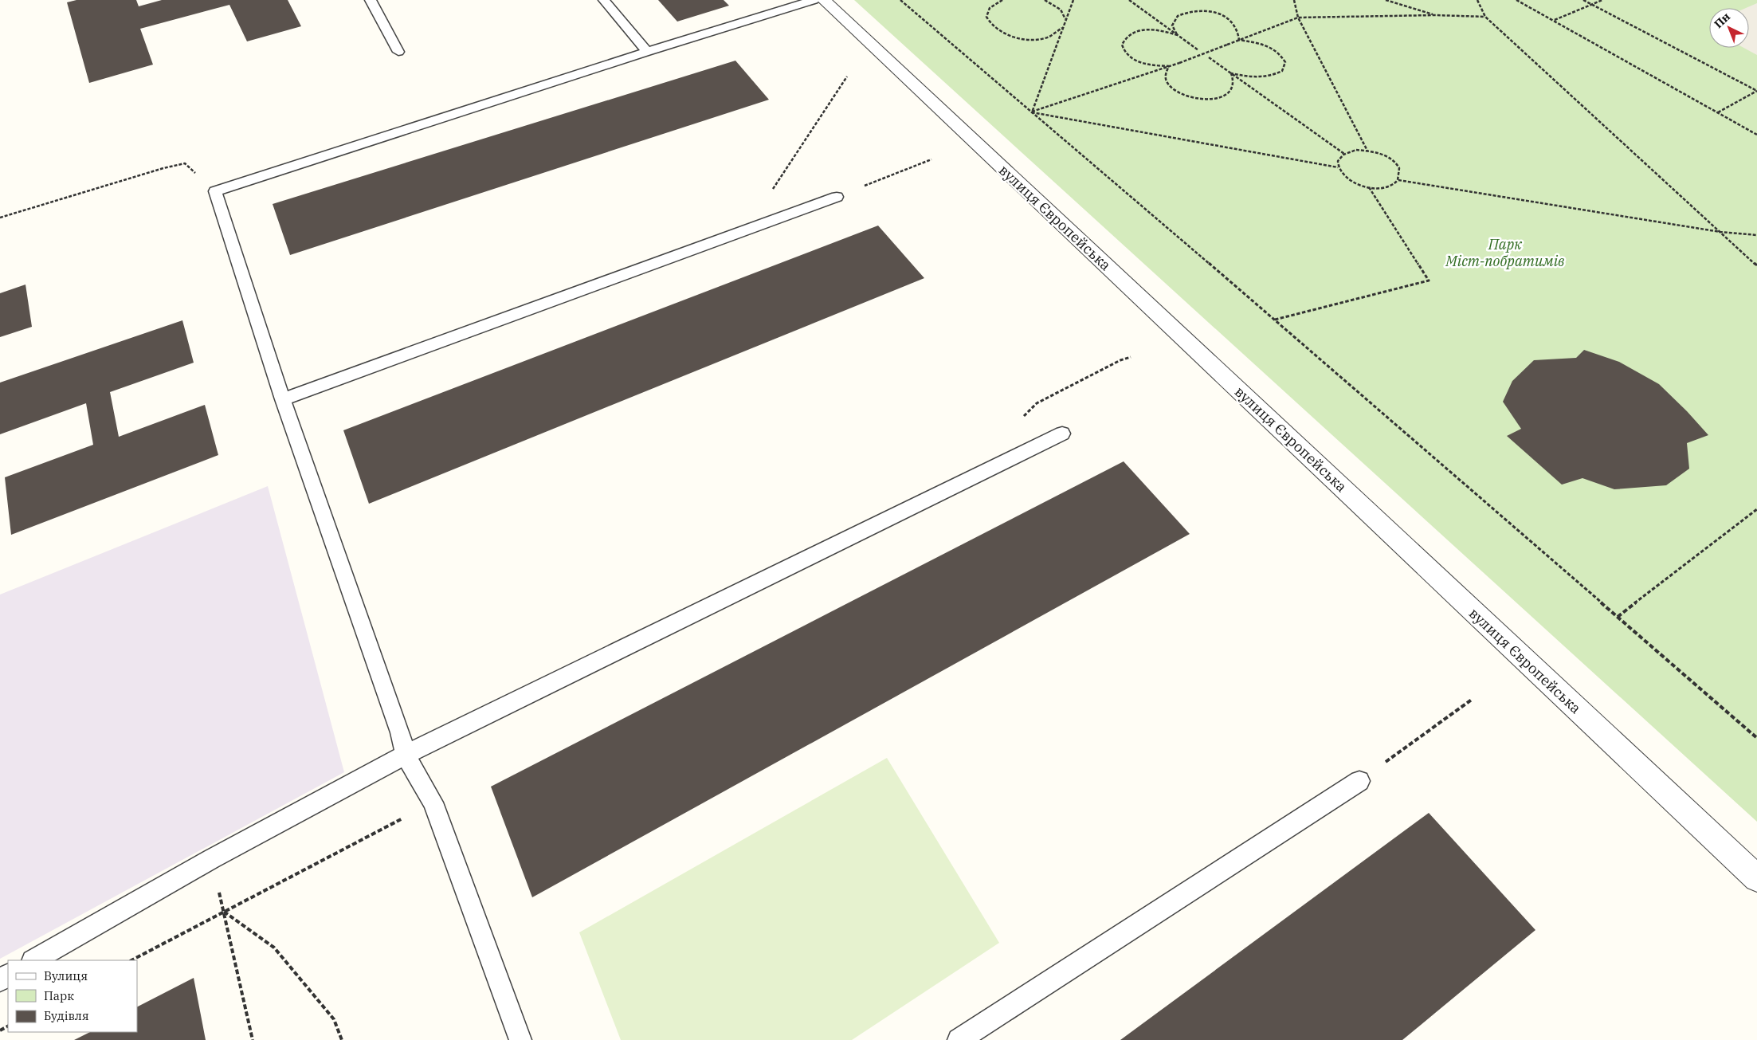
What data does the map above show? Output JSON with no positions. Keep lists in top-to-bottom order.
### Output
{
  "streets": {
    "street": ["вулиця Європейська"]
  },
  "parks": ["Парк Міст-побратимів"],
  "legend": ["Вулиця", "Парк", "Будівля"],
  "north": "top left"
}
